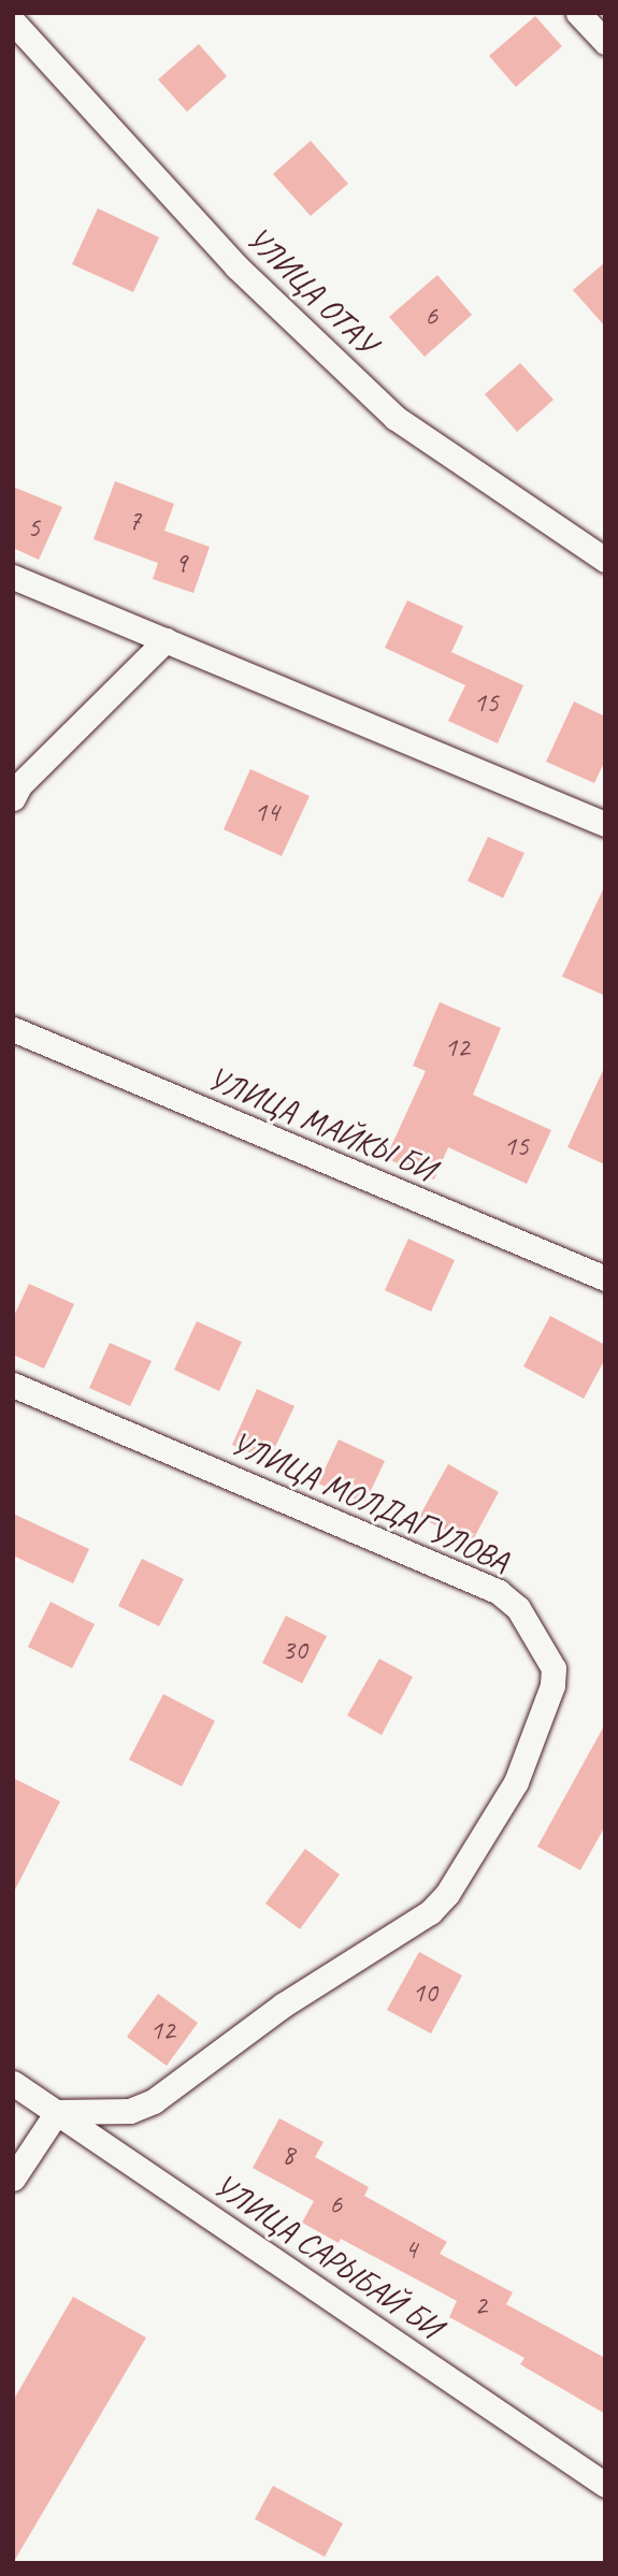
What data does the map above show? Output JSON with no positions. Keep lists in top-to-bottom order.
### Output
{
  "streets": {
    "street": [
      "УЛИЦА ОТАУ",
      "УЛИЦА МАЙКЫ БИ",
      "УЛИЦА МОЛДАГУЛОВА",
      "УЛИЦА САРЫБАЙ БИ"
    ]
  },
  "crossings": [
    ["УЛИЦА МОЛДАГУЛОВА", "УЛИЦА САРЫБАЙ БИ"]
  ],
  "house_numbers": [
    "6",
    "7",
    "5",
    "9",
    "15",
    "14",
    "12",
    "15",
    "30",
    "10",
    "12",
    "8",
    "6",
    "4",
    "2"
  ]
}
